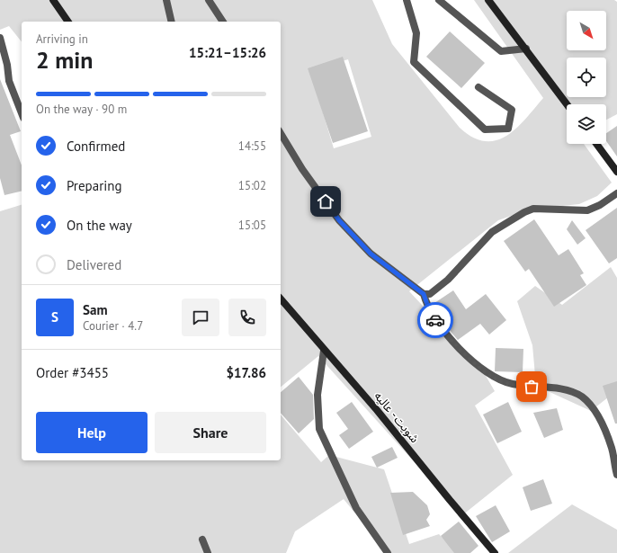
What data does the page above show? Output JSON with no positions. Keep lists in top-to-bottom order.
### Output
{
  "streets": {
    "street": ["شويت - عاليه"]
  },
  "north": "bottom right",
  "page": {
    "heading": ["2 min", "Arriving in", "15:21–15:26"],
    "panel": [
      "Sam",
      "Courier · 4.7",
      "Order #3455",
      "$17.86"
    ],
    "bar": "On the way · 90 m",
    "list": [
      ["Confirmed", "14:55"],
      ["Preparing", "15:02"],
      ["On the way", "15:05"],
      "Delivered"
    ],
    "round": "S",
    "buttons": ["Help", "Share"]
  }
}
